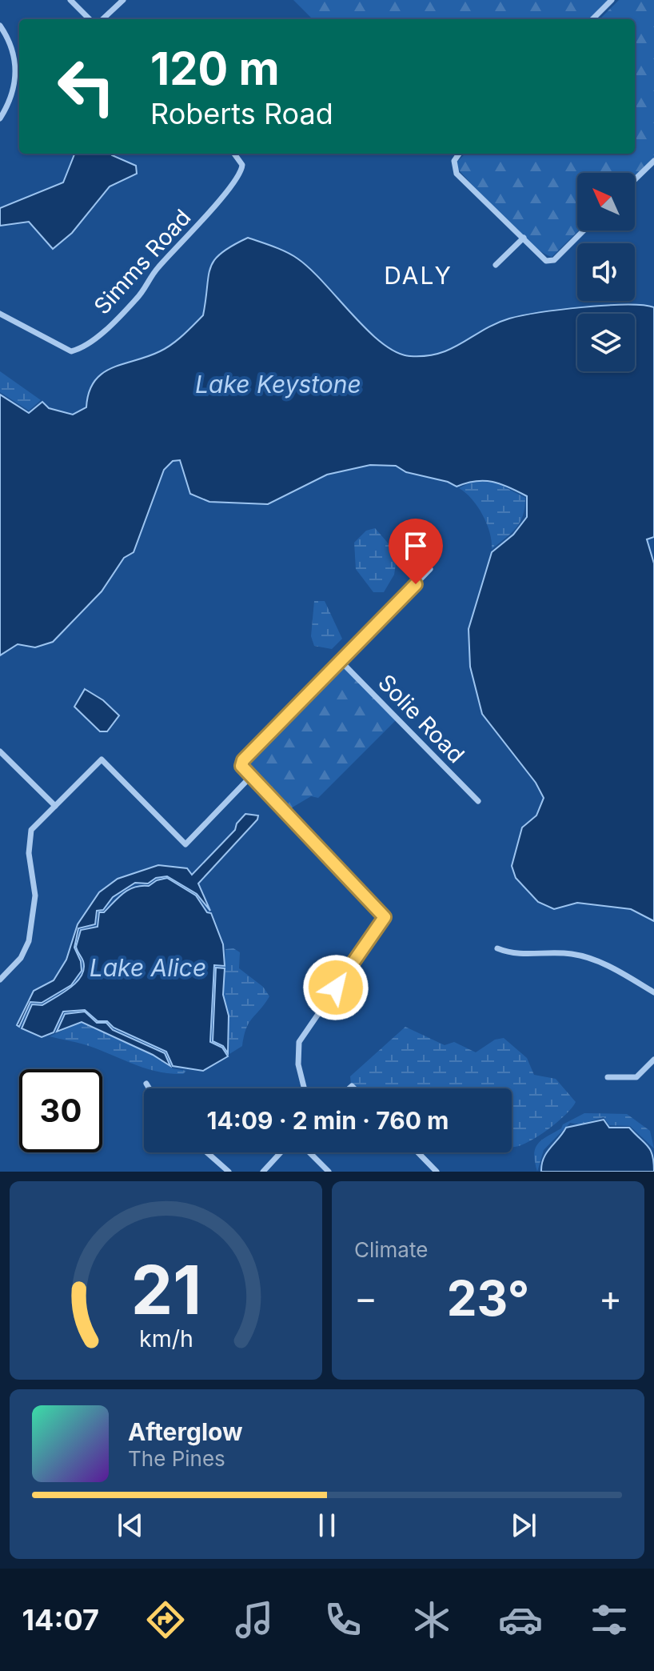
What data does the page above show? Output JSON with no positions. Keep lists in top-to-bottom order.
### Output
{
  "streets": {
    "street": ["Simms Road", "Solie Road"]
  },
  "districts": ["DALY"],
  "water": ["Lake Keystone", "Lake Alice"],
  "north": "top left",
  "page": {
    "turn": ["120 m", "Roberts Road"],
    "limit": "30",
    "trip": "14:09 · 2 min · 760 m",
    "tile": "Climate",
    "heat": ["−", "23°", "+"],
    "song": ["Afterglow", "The Pines"],
    "tabs": "14:07",
    "gauge": ["21", "km/h"]
  }
}
